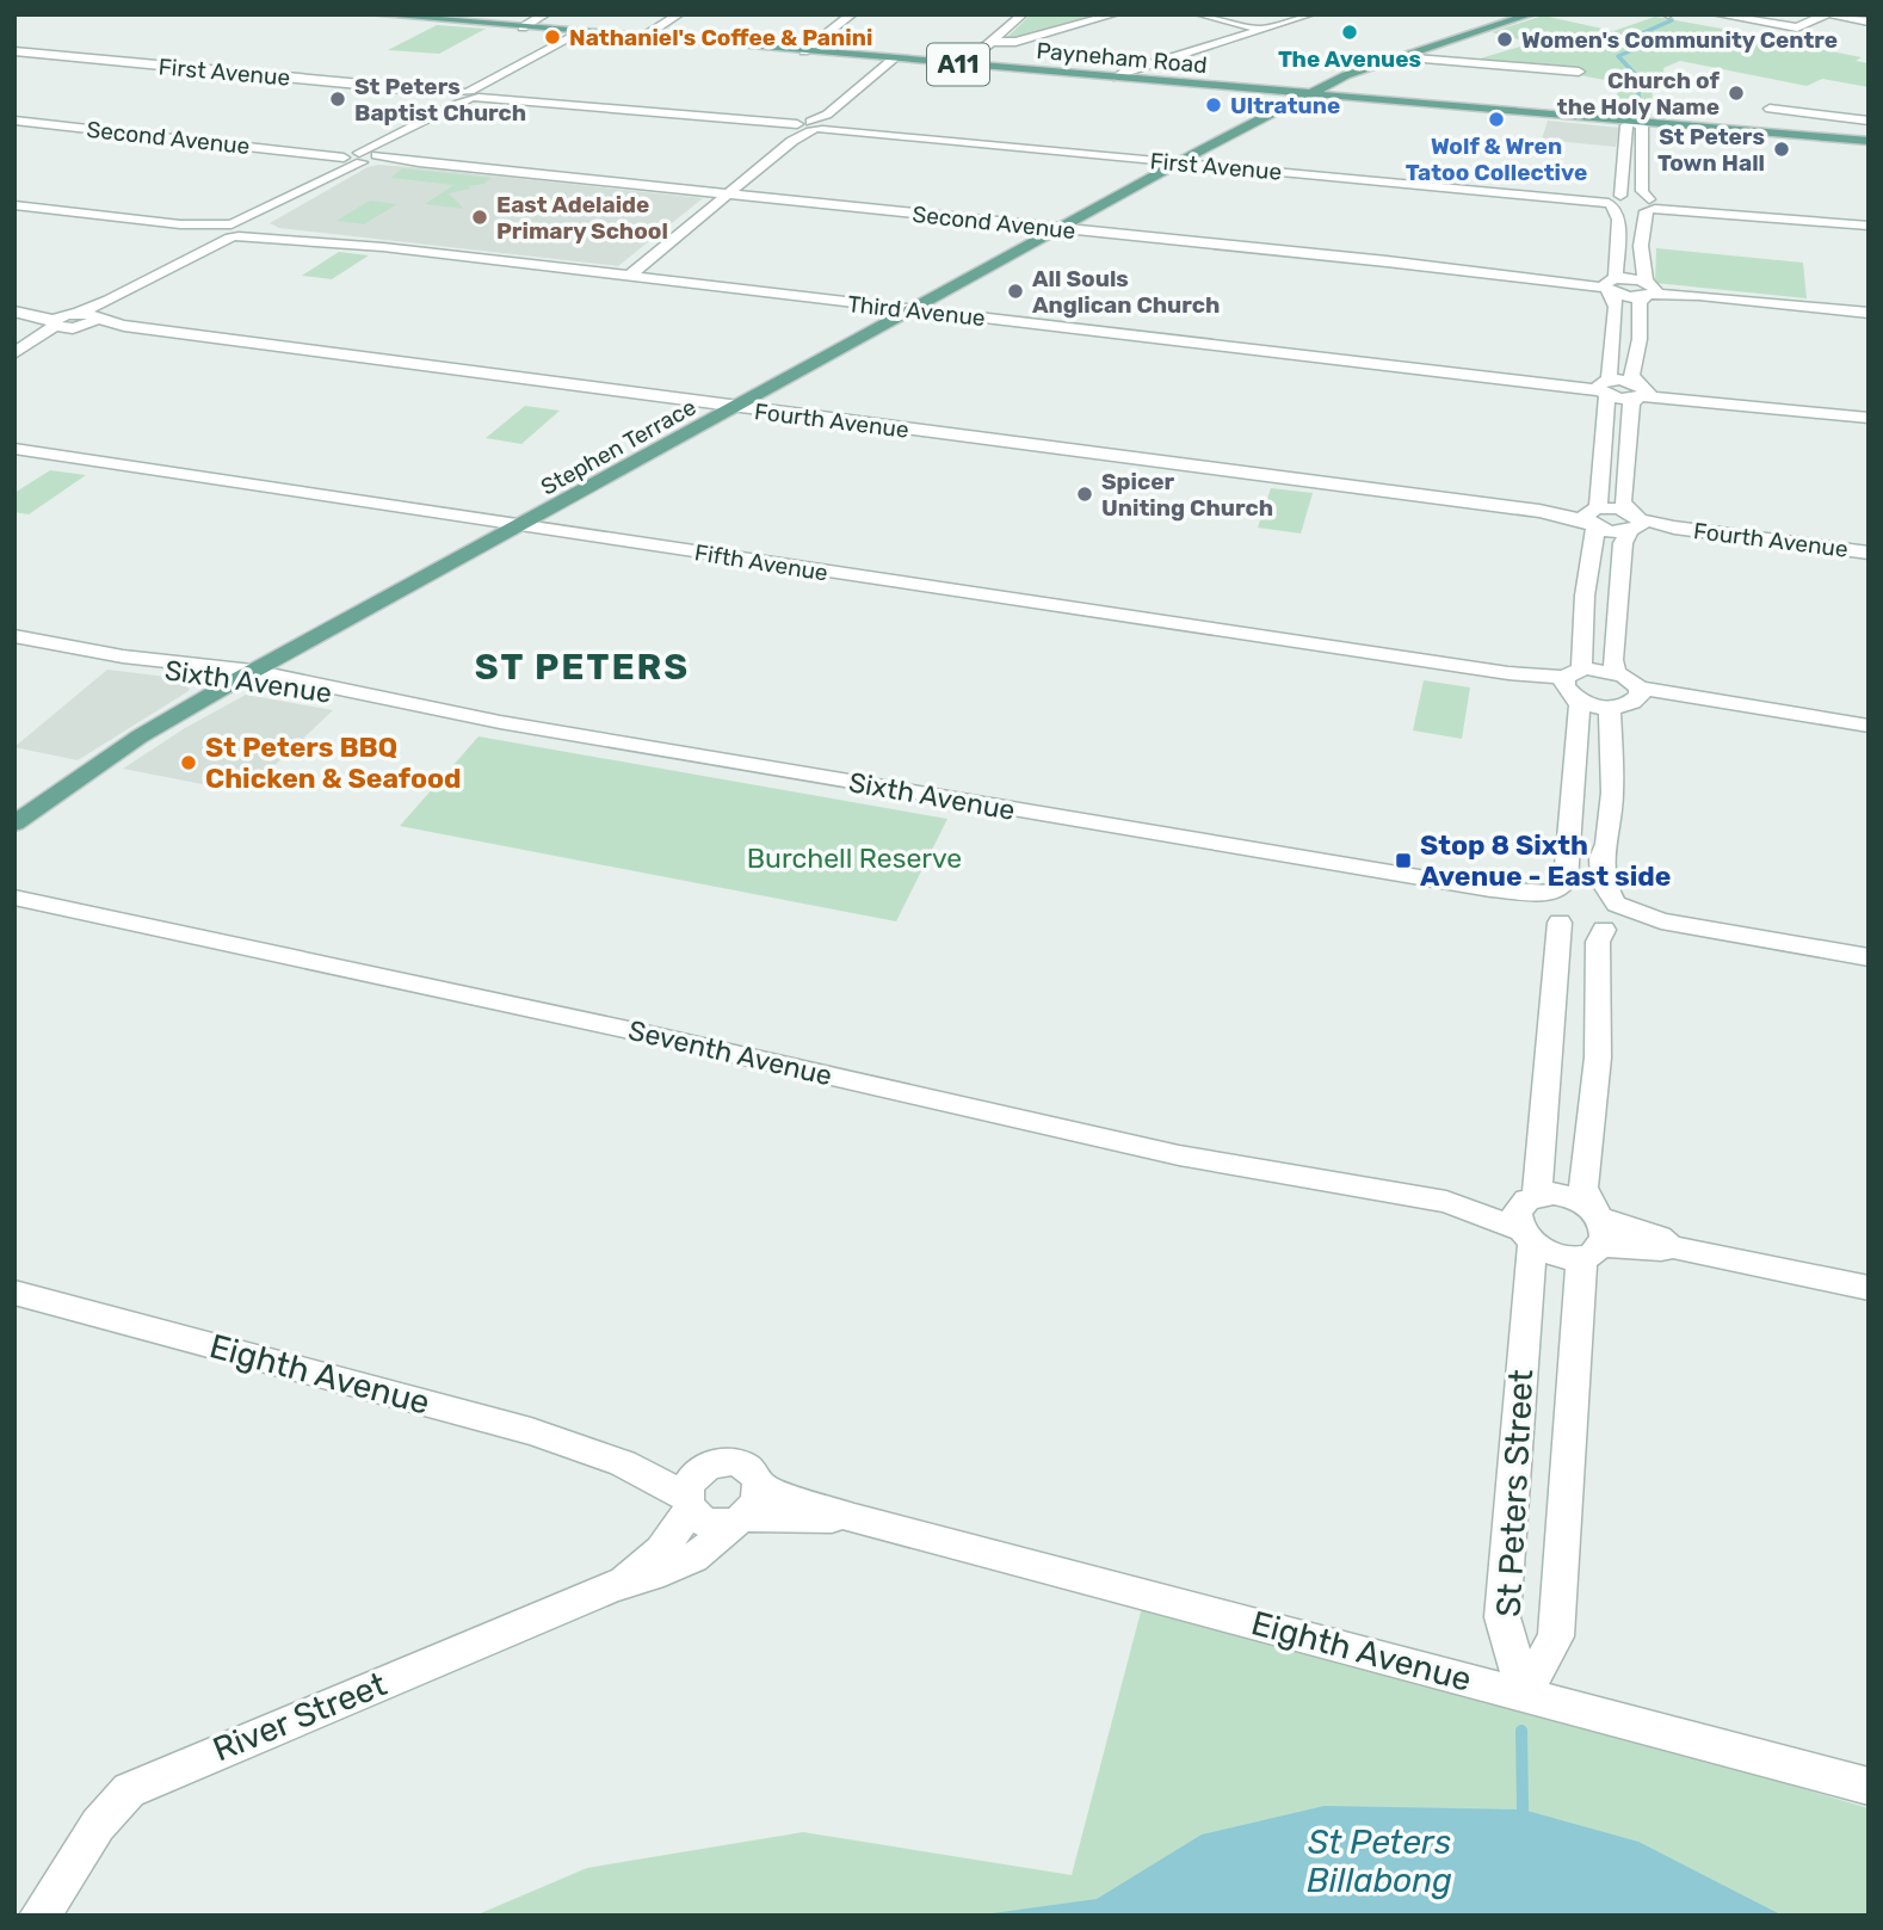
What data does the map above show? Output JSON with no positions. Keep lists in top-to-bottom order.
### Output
{
  "streets": {
    "main road": ["Payneham Road", "A11", "Stephen Terrace"],
    "street": [
      "First Avenue",
      "Second Avenue",
      "Third Avenue",
      "Fourth Avenue",
      "Fifth Avenue",
      "Sixth Avenue",
      "Seventh Avenue",
      "Eighth Avenue",
      "St Peters Street",
      "River Street"
    ]
  },
  "crossings": [
    ["Payneham Road", "A11"],
    ["Payneham Road", "Stephen Terrace"],
    ["Payneham Road", "St Peters Street"],
    ["A11", "Stephen Terrace"],
    ["First Avenue", "Stephen Terrace"],
    ["First Avenue", "St Peters Street"],
    ["Second Avenue", "Stephen Terrace"],
    ["Second Avenue", "St Peters Street"],
    ["Third Avenue", "Stephen Terrace"],
    ["Third Avenue", "St Peters Street"],
    ["Fourth Avenue", "Stephen Terrace"],
    ["Fourth Avenue", "St Peters Street"],
    ["Stephen Terrace", "Fifth Avenue"],
    ["Stephen Terrace", "Sixth Avenue"],
    ["Fifth Avenue", "St Peters Street"],
    ["Sixth Avenue", "St Peters Street"],
    ["Seventh Avenue", "St Peters Street"],
    ["Eighth Avenue", "St Peters Street"],
    ["Eighth Avenue", "River Street"]
  ],
  "districts": ["ST PETERS"],
  "water": ["St Peters Billabong"],
  "parks": ["Burchell Reserve"],
  "places": {
    "other": [
      "The Avenues",
      "Nathaniel's Coffee & Panini",
      "Women's Community Centre",
      "Church of the Holy Name",
      "St Peters Baptist Church",
      "Ultratune",
      "Wolf & Wren Tatoo Collective",
      "St Peters Town Hall",
      "East Adelaide Primary School",
      "All Souls Anglican Church",
      "Spicer Uniting Church",
      "St Peters BBQ Chicken & Seafood"
    ],
    "transit": ["Stop 8 Sixth Avenue - East side"]
  }
}
